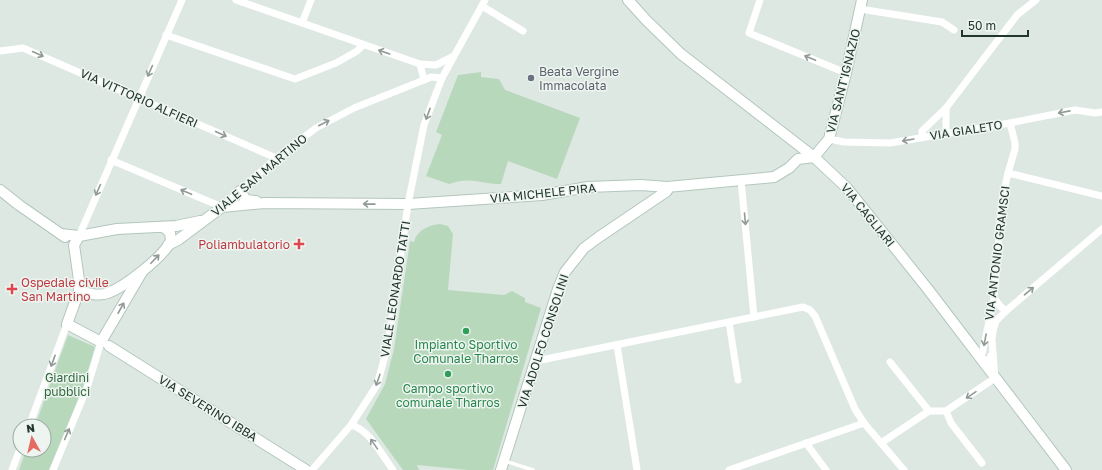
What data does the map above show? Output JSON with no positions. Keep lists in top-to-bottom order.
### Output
{
  "streets": {
    "street": [
      "VIA SANT'IGNAZIO",
      "VIA VITTORIO ALFIERI",
      "VIA GIALETO",
      "VIALE SAN MARTINO",
      "VIA MICHELE PIRA",
      "VIA CAGLIARI",
      "VIA ANTONIO GRAMSCI",
      "VIALE LEONARDO TATTI",
      "VIA ADOLFO CONSOLINI",
      "VIA SEVERINO IBBA"
    ]
  },
  "crossings": [
    ["VIA SANT'IGNAZIO", "VIA GIALETO"],
    ["VIA SANT'IGNAZIO", "VIA MICHELE PIRA"],
    ["VIA SANT'IGNAZIO", "VIA CAGLIARI"],
    ["VIA VITTORIO ALFIERI", "VIALE SAN MARTINO"],
    ["VIA GIALETO", "VIA ANTONIO GRAMSCI"],
    ["VIALE SAN MARTINO", "VIA MICHELE PIRA"],
    ["VIALE SAN MARTINO", "VIALE LEONARDO TATTI"],
    ["VIA MICHELE PIRA", "VIA CAGLIARI"],
    ["VIA MICHELE PIRA", "VIALE LEONARDO TATTI"],
    ["VIA MICHELE PIRA", "VIA ADOLFO CONSOLINI"],
    ["VIA CAGLIARI", "VIA ANTONIO GRAMSCI"]
  ],
  "one_way": [
    "VIA VITTORIO ALFIERI",
    "VIA GIALETO",
    "VIALE SAN MARTINO",
    "VIALE LEONARDO TATTI"
  ],
  "parks": ["Giardini pubblici"],
  "places": {
    "other": ["Beata Vergine Immacolata", "Impianto Sportivo Comunale Tharros", "Campo sportivo comunale Tharros"],
    "health": ["Poliambulatorio", "Ospedale civile San Martino"]
  },
  "scale_bar": "50 m",
  "north": "top"
}
